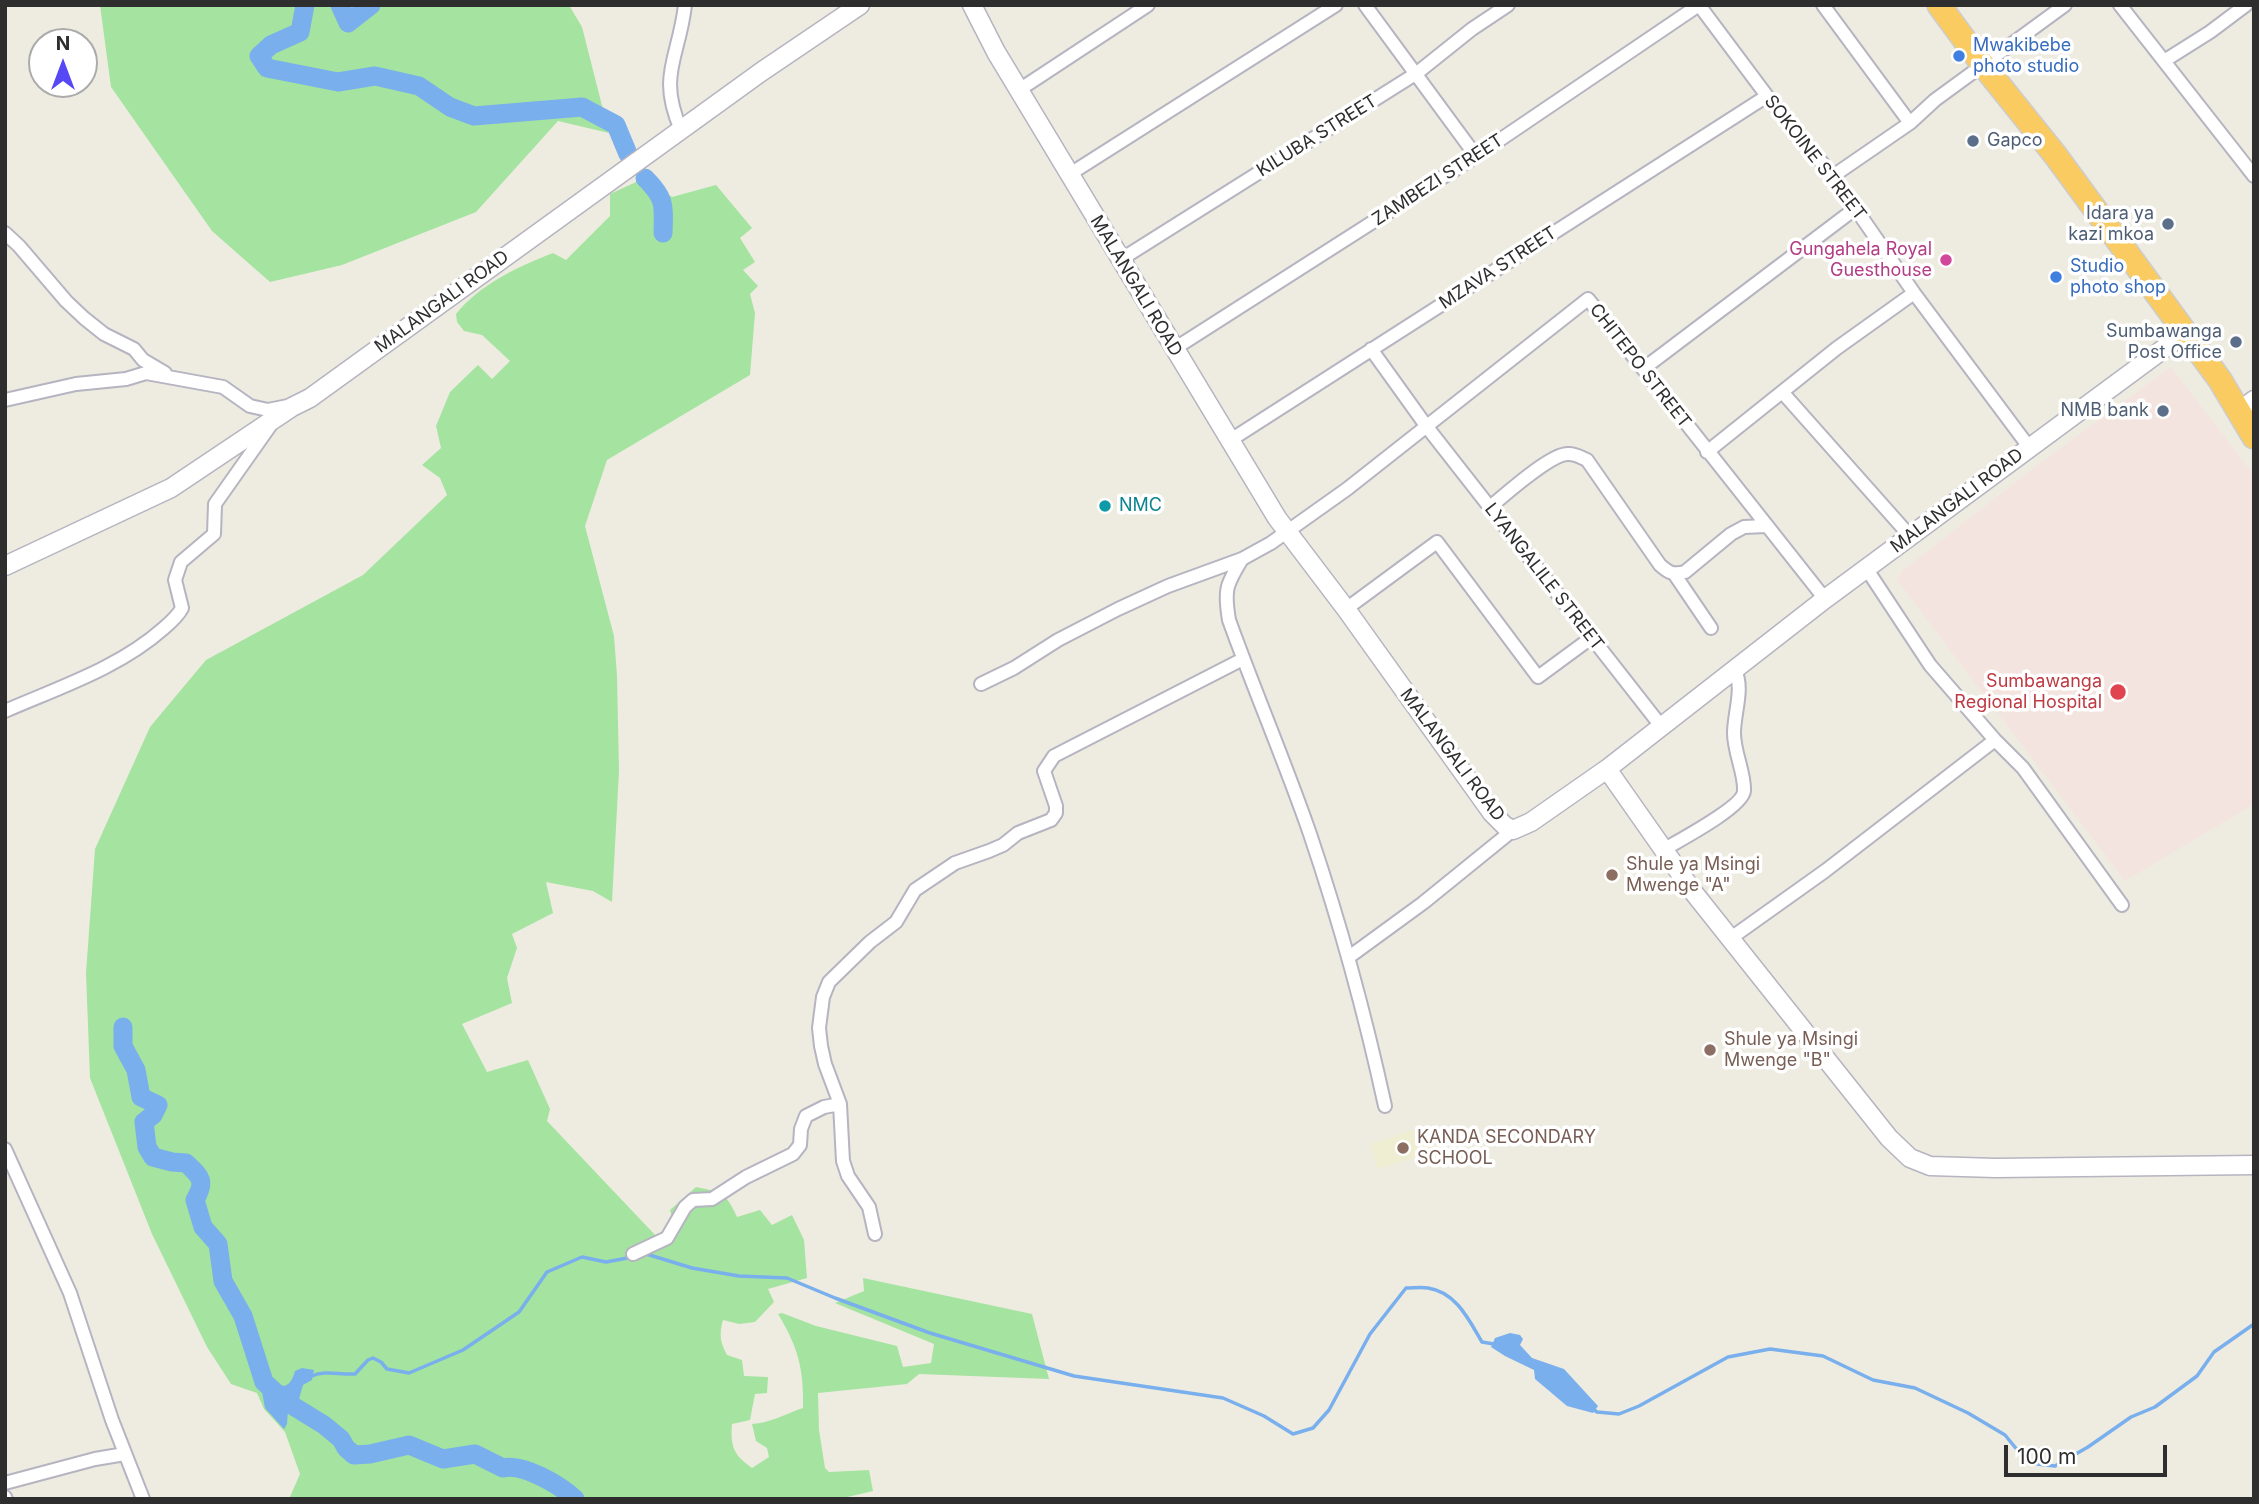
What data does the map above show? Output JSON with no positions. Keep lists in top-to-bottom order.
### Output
{
  "streets": {
    "street": [
      "KILUBA STREET",
      "SOKOINE STREET",
      "ZAMBEZI STREET",
      "MZAVA STREET",
      "MALANGALI ROAD",
      "CHITEPO STREET",
      "LYANGALILE STREET"
    ]
  },
  "crossings": [
    ["KILUBA STREET", "MALANGALI ROAD"],
    ["SOKOINE STREET", "ZAMBEZI STREET"],
    ["SOKOINE STREET", "MZAVA STREET"],
    ["SOKOINE STREET", "MALANGALI ROAD"],
    ["ZAMBEZI STREET", "MALANGALI ROAD"],
    ["MZAVA STREET", "MALANGALI ROAD"],
    ["MZAVA STREET", "LYANGALILE STREET"],
    ["MALANGALI ROAD", "CHITEPO STREET"],
    ["MALANGALI ROAD", "LYANGALILE STREET"],
    ["CHITEPO STREET", "LYANGALILE STREET"]
  ],
  "places": [
    "Mwakibebe photo studio",
    "Gapco",
    "Idara ya kazi mkoa",
    "Gungahela Royal Guesthouse",
    "Studio photo shop",
    "Sumbawanga Post Office",
    "NMB bank",
    "NMC",
    "Sumbawanga Regional Hospital",
    "Shule ya Msingi Mwenge \"A\"",
    "Shule ya Msingi Mwenge \"B\"",
    "KANDA SECONDARY SCHOOL"
  ],
  "scale_bar": "100 m",
  "north": "top"
}
